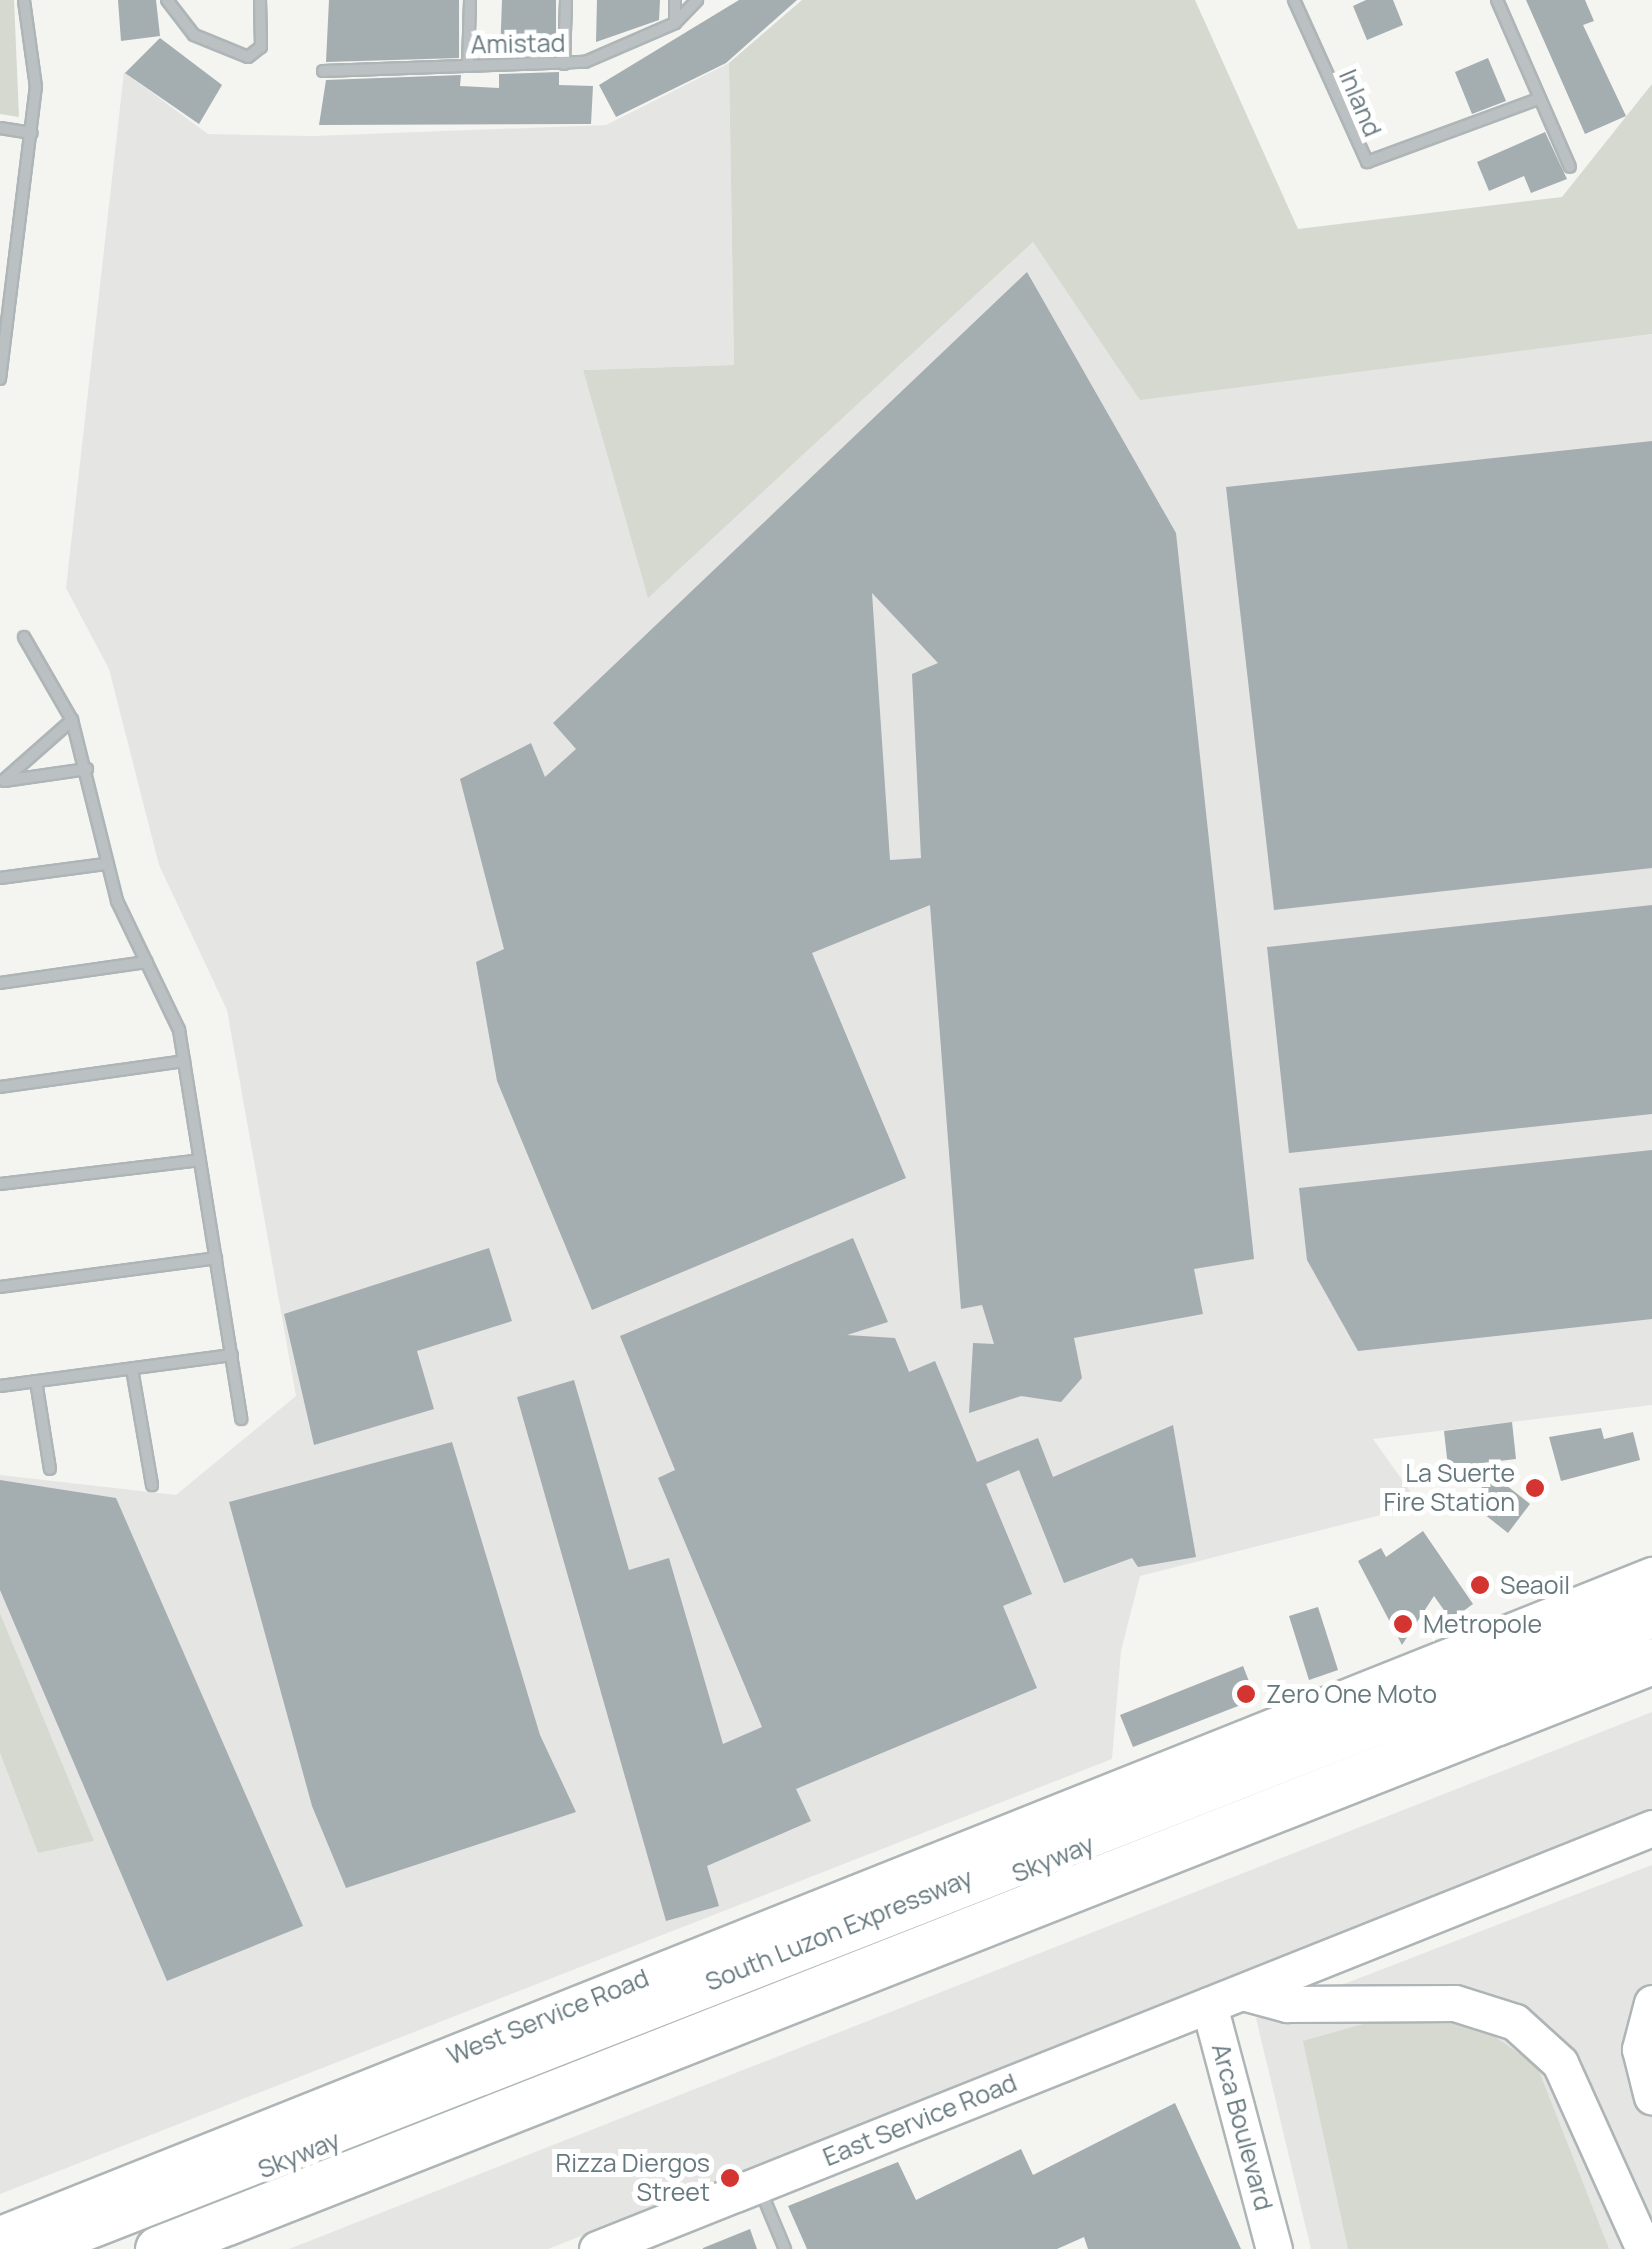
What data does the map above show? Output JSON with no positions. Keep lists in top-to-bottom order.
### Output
{
  "streets": {
    "highway": ["Skyway", "South Luzon Expressway"],
    "main road": ["West Service Road", "East Service Road", "Arca Boulevard"],
    "street": ["Amistad", "Inland"]
  },
  "crossings": [
    ["East Service Road", "Arca Boulevard"]
  ],
  "places": [
    "La Suerte Fire Station",
    "Seaoil",
    "Metropole",
    "Zero One Moto",
    "Rizza Diergos Street"
  ]
}
